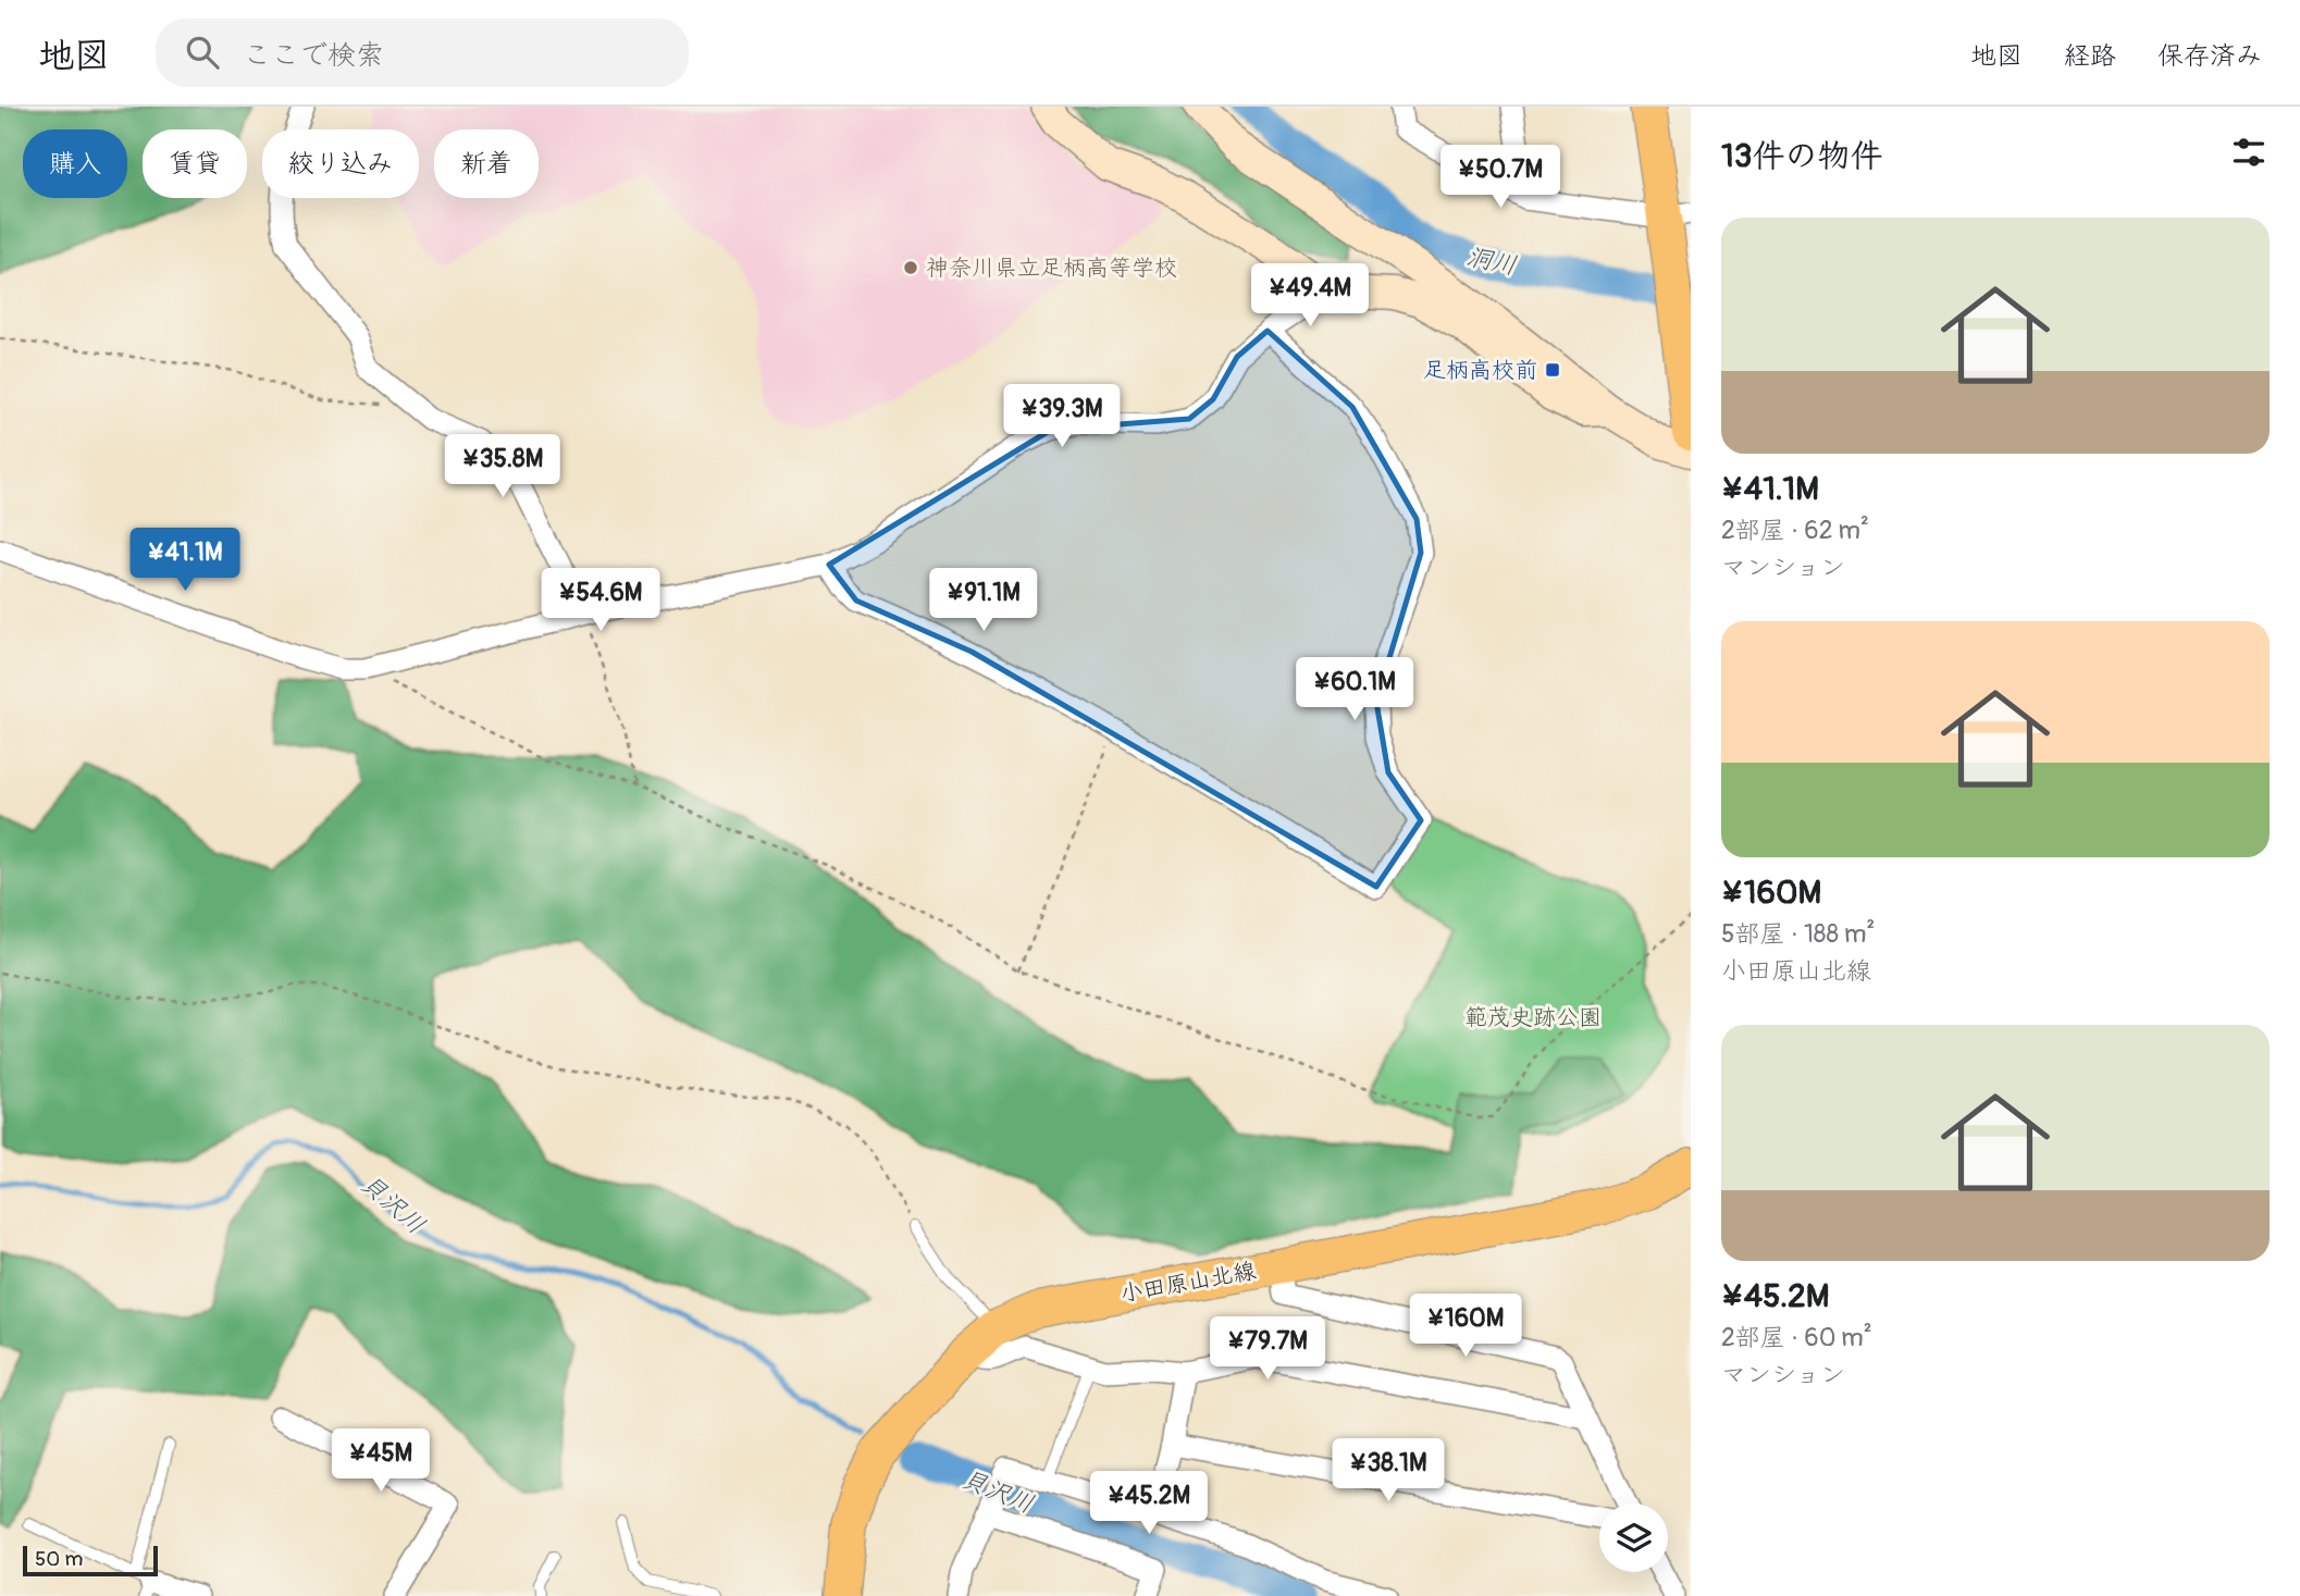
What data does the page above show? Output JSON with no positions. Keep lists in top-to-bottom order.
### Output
{
  "streets": {
    "main road": ["小田原山北線"]
  },
  "water": ["洞川", "貝沢川"],
  "parks": ["範茂史跡公園"],
  "places": {
    "other": ["神奈川県立足柄高等学校"],
    "transit": ["足柄高校前"]
  },
  "scale_bar": "50 m",
  "page": {
    "header": "地図",
    "search": "ここで検索",
    "nav": ["地図", "経路", "保存済み"],
    "heading": "13件の物件",
    "chip": [
      "購入",
      "賃貸",
      "絞り込み",
      "新着"
    ],
    "price": [
      "¥50.7M",
      "¥49.4M",
      "¥39.3M",
      "¥35.8M",
      "¥41.1M",
      "¥54.6M",
      "¥91.1M",
      "¥60.1M",
      "¥160M",
      "¥79.7M",
      "¥45M",
      "¥38.1M",
      "¥45.2M"
    ],
    "list": [
      {
        "name": "¥41.1M",
        "note": "2部屋 · 62 m² · マンション"
      },
      {
        "name": "¥160M",
        "note": "5部屋 · 188 m² · 小田原山北線"
      },
      {
        "name": "¥45.2M",
        "note": "2部屋 · 60 m² · マンション"
      }
    ],
    "scale": "50 m"
  }
}
